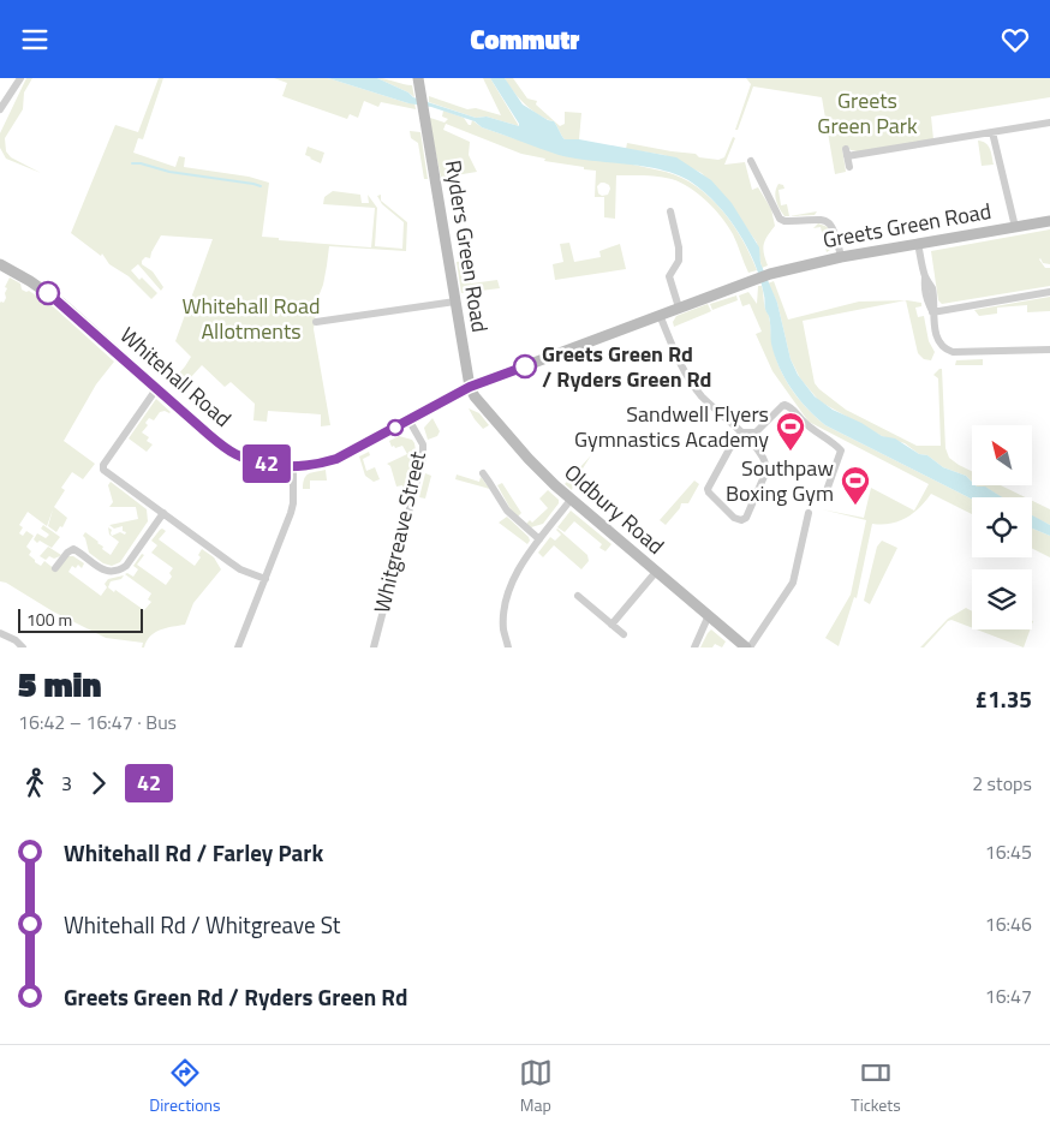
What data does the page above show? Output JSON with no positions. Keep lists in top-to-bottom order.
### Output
{
  "streets": {
    "main road": [
      "Greets Green Road",
      "Ryders Green Road",
      "Whitehall Road",
      "Oldbury Road"
    ],
    "street": ["Whitgreave Street"]
  },
  "crossings": [
    ["Ryders Green Road", "Whitehall Road"],
    ["Ryders Green Road", "Oldbury Road"],
    ["Whitehall Road", "Oldbury Road"],
    ["Whitehall Road", "Whitgreave Street"]
  ],
  "parks": ["Greets Green Park", "Whitehall Road Allotments"],
  "places": {
    "other": ["Greets Green Rd / Ryders Green Rd"],
    "sports": ["Sandwell Flyers Gymnastics Academy", "Southpaw Boxing Gym"]
  },
  "lines": ["bus line 42"],
  "scale_bar": "100 m",
  "north": "top left",
  "page": {
    "header": "Commutr",
    "on_map": "42",
    "scale": "100 m",
    "heading": ["5 min", "16:42 – 16:47 · Bus", "£1.35"],
    "legs": ["3", "42", "2 stops"],
    "list": [
      {
        "name": "Whitehall Rd / Farley Park",
        "value": "16:45"
      },
      {
        "name": "Whitehall Rd / Whitgreave St",
        "value": "16:46"
      },
      {
        "name": "Greets Green Rd / Ryders Green Rd",
        "value": "16:47"
      }
    ],
    "tabs": ["Directions", "Map", "Tickets"]
  }
}
